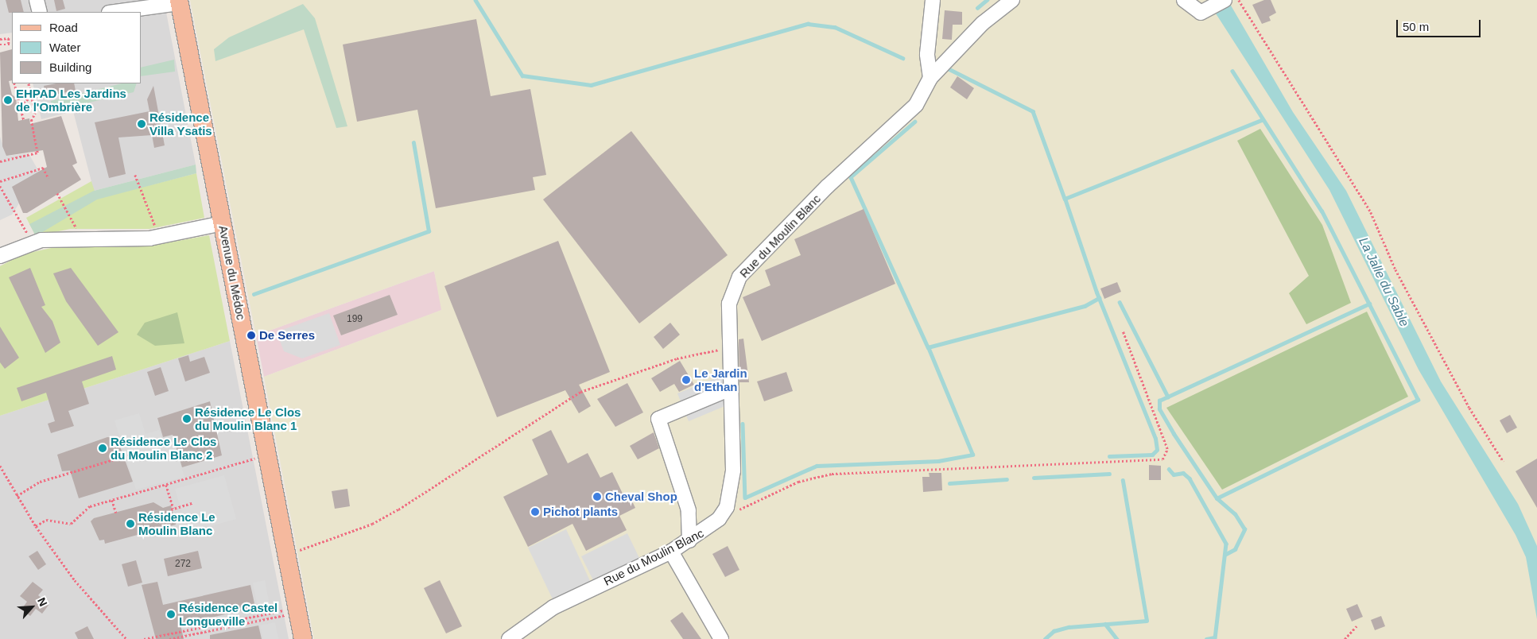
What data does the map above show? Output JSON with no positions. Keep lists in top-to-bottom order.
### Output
{
  "streets": {
    "main road": ["Avenue du Médoc"],
    "street": ["Rue du Moulin Blanc"]
  },
  "water": ["La Jalle du Sable"],
  "places": [
    "EHPAD Les Jardins de l'Ombrière",
    "Résidence Villa Ysatis",
    "De Serres",
    "Le Jardin d'Ethan",
    "Résidence Le Clos du Moulin Blanc 1",
    "Résidence Le Clos du Moulin Blanc 2",
    "Cheval Shop",
    "Pichot plants",
    "Résidence Le Moulin Blanc",
    "Résidence Castel Longueville"
  ],
  "house_numbers": ["199", "272"],
  "legend": ["Road", "Water", "Building"],
  "scale_bar": "50 m",
  "north": "top right"
}
